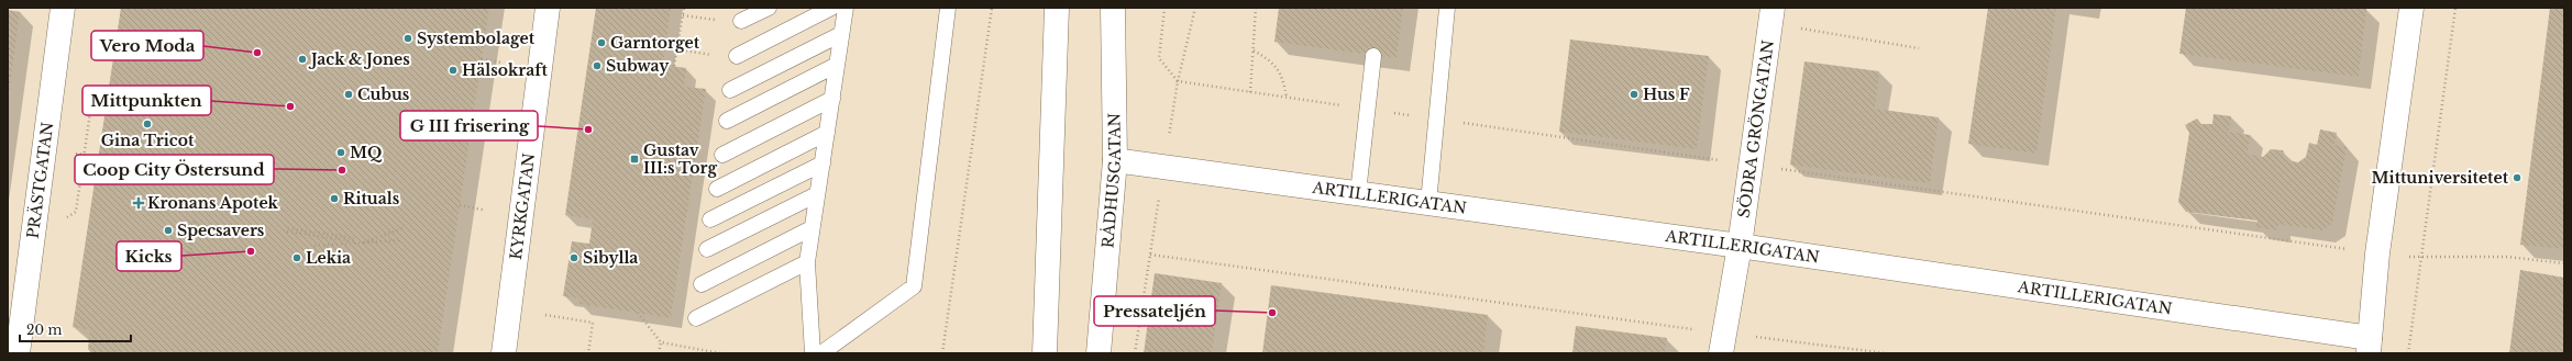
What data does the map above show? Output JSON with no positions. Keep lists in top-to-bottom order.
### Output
{
  "streets": {
    "street": [
      "SÖDRA GRÖNGATAN",
      "PRÄSTGATAN",
      "RÅDHUSGATAN",
      "ARTILLERIGATAN",
      "KYRKGATAN"
    ]
  },
  "crossings": [
    ["SÖDRA GRÖNGATAN", "ARTILLERIGATAN"],
    ["RÅDHUSGATAN", "ARTILLERIGATAN"]
  ],
  "places": {
    "other": [
      "Systembolaget",
      "Garntorget",
      "Vero Moda",
      "Jack & Jones",
      "Subway",
      "Hälsokraft",
      "Cubus",
      "Hus F",
      "Mittpunkten",
      "Gina Tricot",
      "G III frisering",
      "MQ",
      "Coop City Östersund",
      "Mittuniversitetet",
      "Rituals",
      "Specsavers",
      "Kicks",
      "Lekia",
      "Sibylla",
      "Pressateljén"
    ],
    "transit": ["Gustav III:s Torg"],
    "health": ["Kronans Apotek"]
  },
  "scale_bar": "20 m"
}
